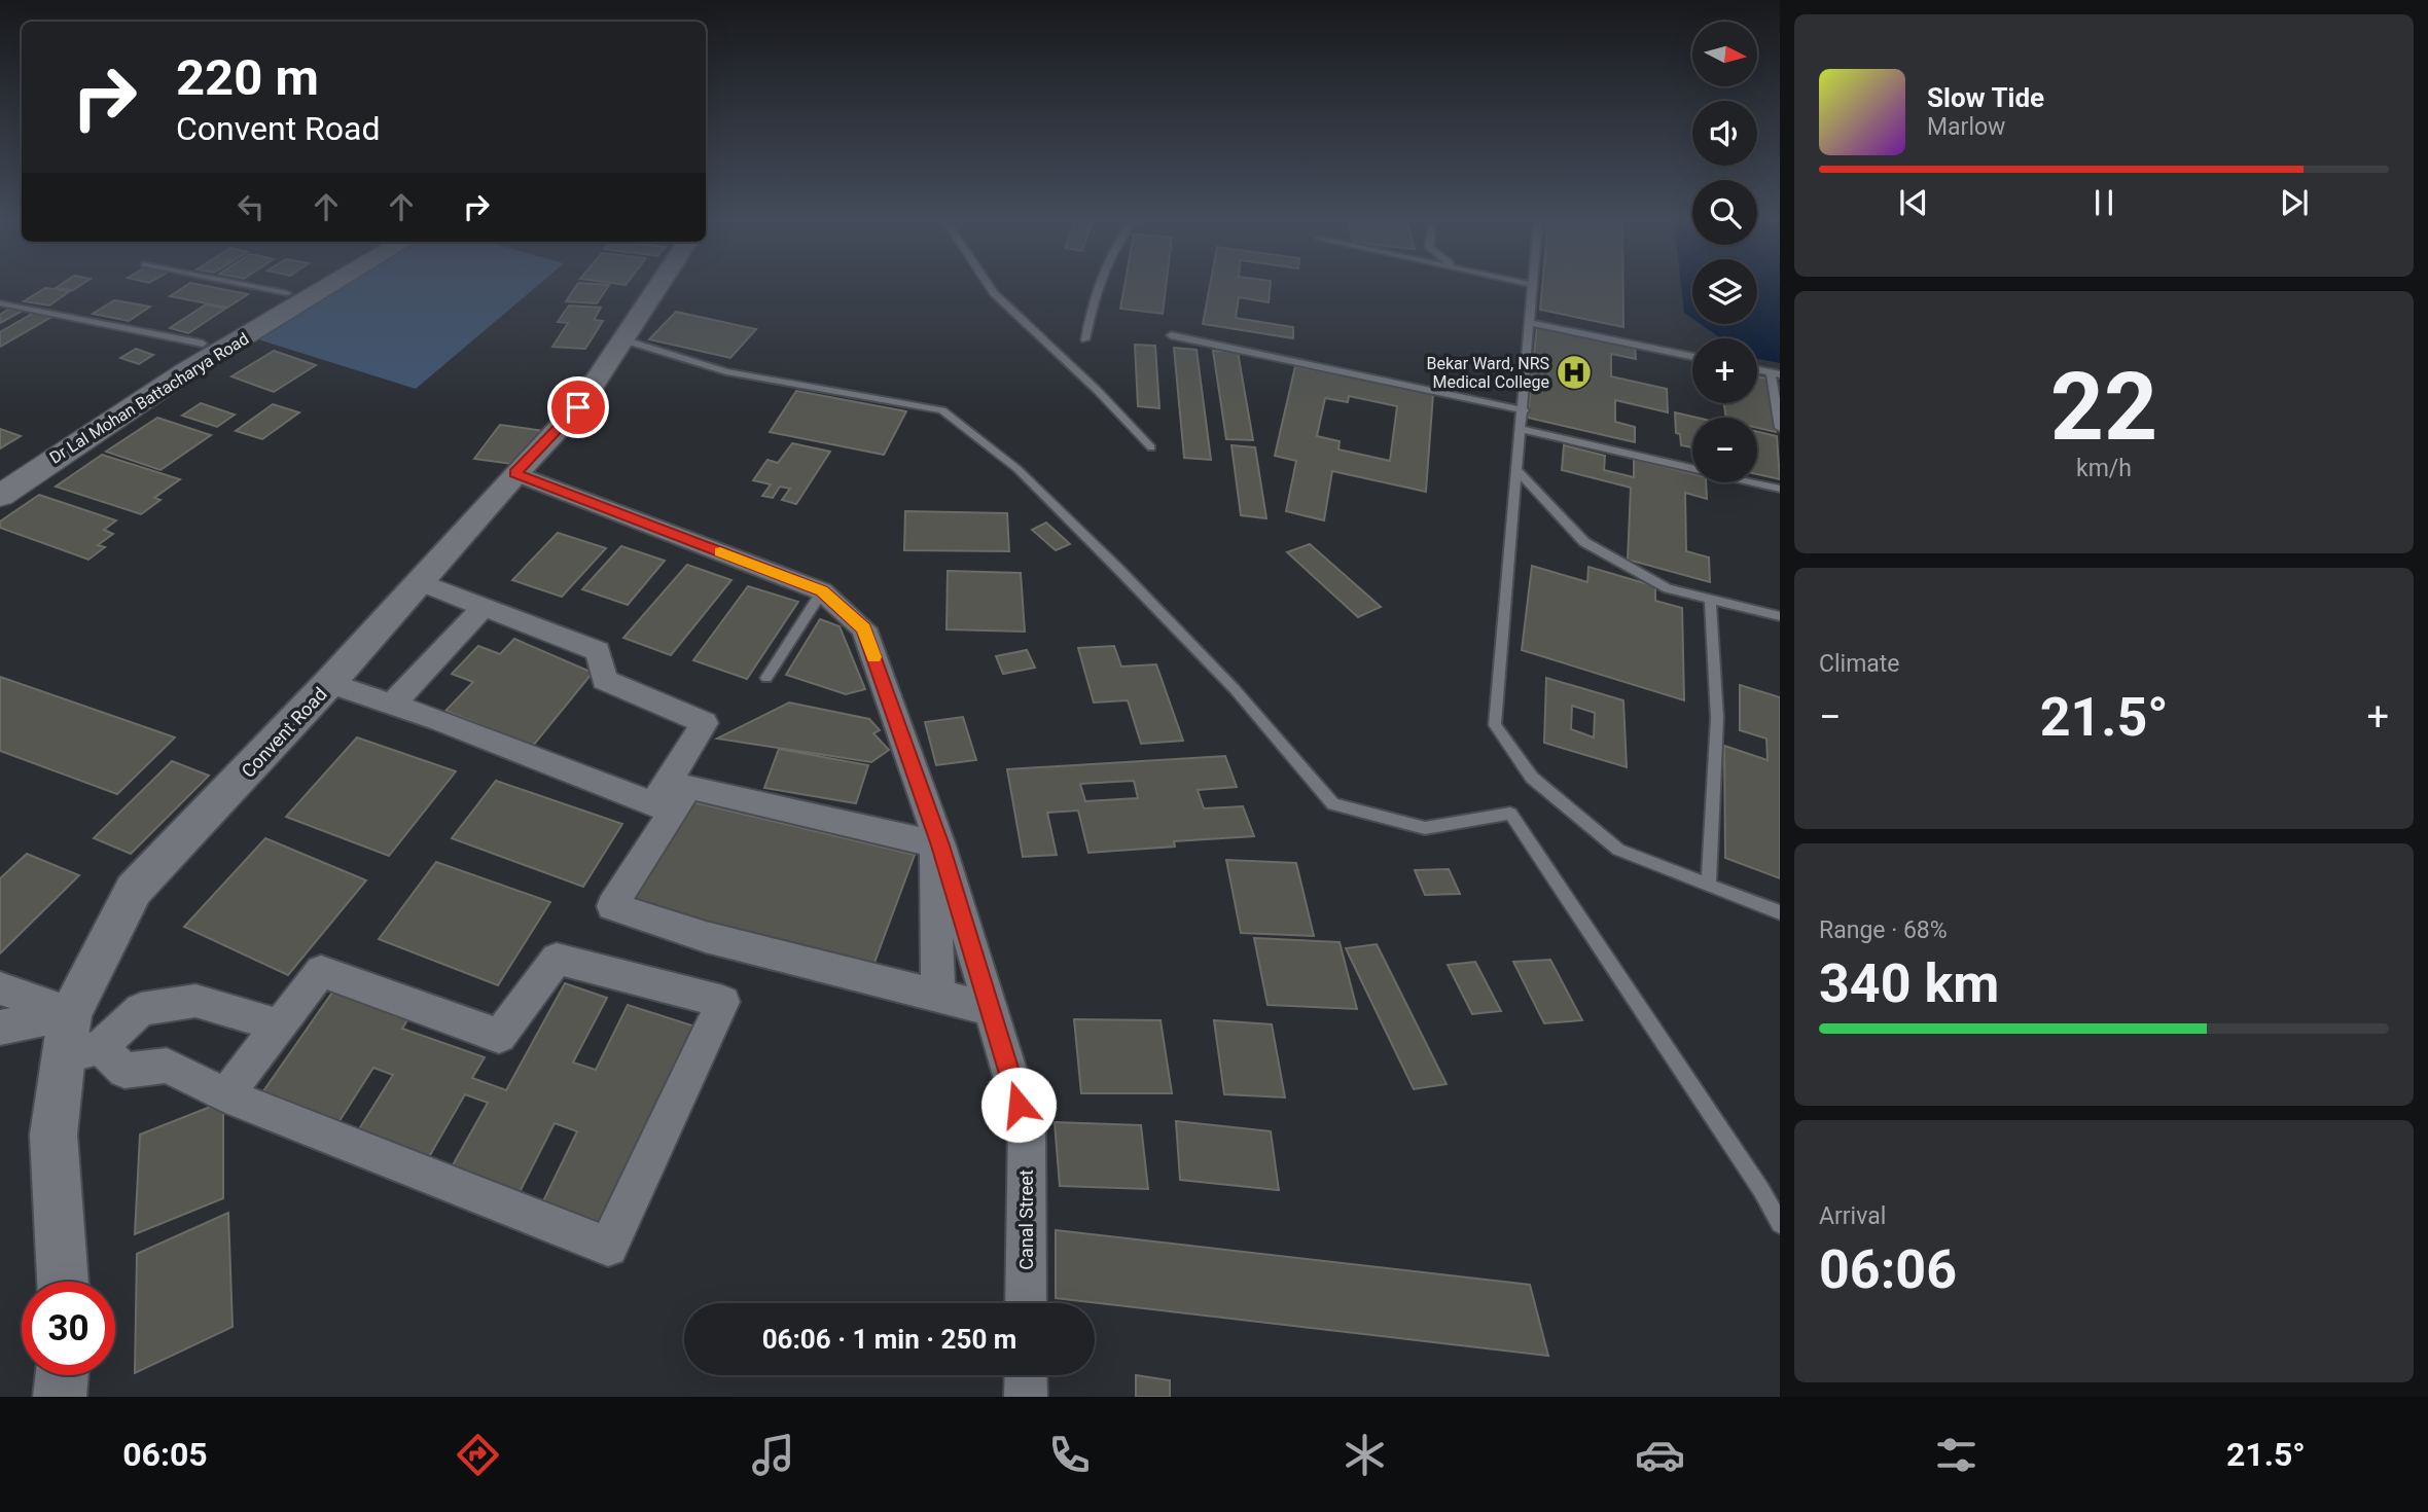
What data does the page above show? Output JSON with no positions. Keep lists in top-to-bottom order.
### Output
{
  "streets": {
    "main road": ["Dr Lal Mohan Battacharya Road"],
    "street": ["Convent Road", "Canal Street"]
  },
  "crossings": [
    ["Convent Road", "Canal Street"]
  ],
  "places": {
    "hospital": ["Bekar Ward, NRS Medical College"]
  },
  "north": "right",
  "page": {
    "map_buttons": ["+", "−"],
    "turn": ["220 m", "Convent Road"],
    "song": ["Slow Tide", "Marlow"],
    "tile": [
      ["22", "km/h"],
      "Climate",
      ["Range · 68%", "340 km"],
      ["Arrival", "06:06"]
    ],
    "heat": ["−", "21.5°", "+"],
    "limit": "30",
    "trip": "06:06 · 1 min · 250 m",
    "tabs": ["06:05", "21.5°"]
  }
}
